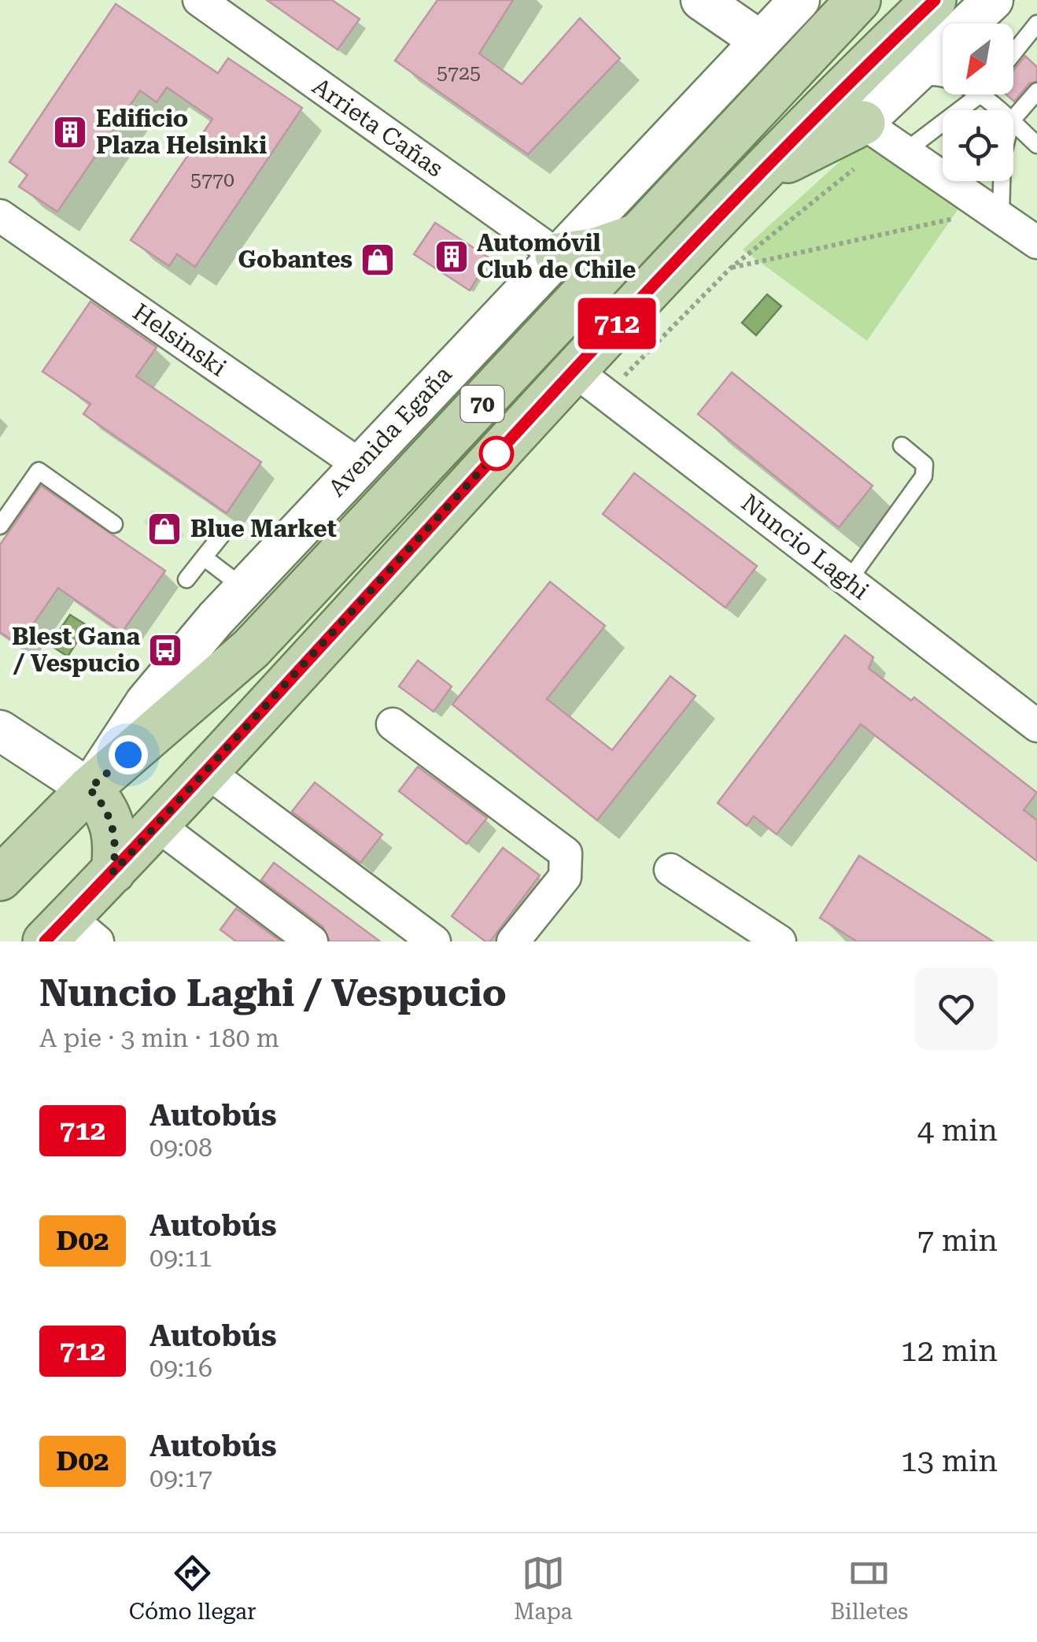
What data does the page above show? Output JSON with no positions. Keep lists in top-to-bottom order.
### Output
{
  "streets": {
    "main road": ["70", "Avenida Egaña"],
    "street": ["Arrieta Cañas", "Helsinski", "Nuncio Laghi"]
  },
  "crossings": [
    ["Arrieta Cañas", "Avenida Egaña"],
    ["Helsinski", "Avenida Egaña"],
    ["70", "Avenida Egaña"],
    ["70", "Nuncio Laghi"]
  ],
  "places": {
    "building": ["Edificio Plaza Helsinki", "Automóvil Club de Chile"],
    "shop": ["Gobantes", "Blue Market"],
    "bus stop": ["Blest Gana / Vespucio"]
  },
  "lines": ["bus line 712"],
  "house_numbers": ["5725", "5770"],
  "north": "bottom left",
  "page": {
    "on_map": "712",
    "heading": ["Nuncio Laghi / Vespucio", "A pie · 3 min · 180 m"],
    "list": [
      {
        "mark": "712",
        "name": "Autobús",
        "note": "09:08",
        "value": "4 min"
      },
      {
        "mark": "D02",
        "name": "Autobús",
        "note": "09:11",
        "value": "7 min"
      },
      {
        "mark": "712",
        "name": "Autobús",
        "note": "09:16",
        "value": "12 min"
      },
      {
        "mark": "D02",
        "name": "Autobús",
        "note": "09:17",
        "value": "13 min"
      }
    ],
    "tabs": ["Cómo llegar", "Mapa", "Billetes"]
  }
}
